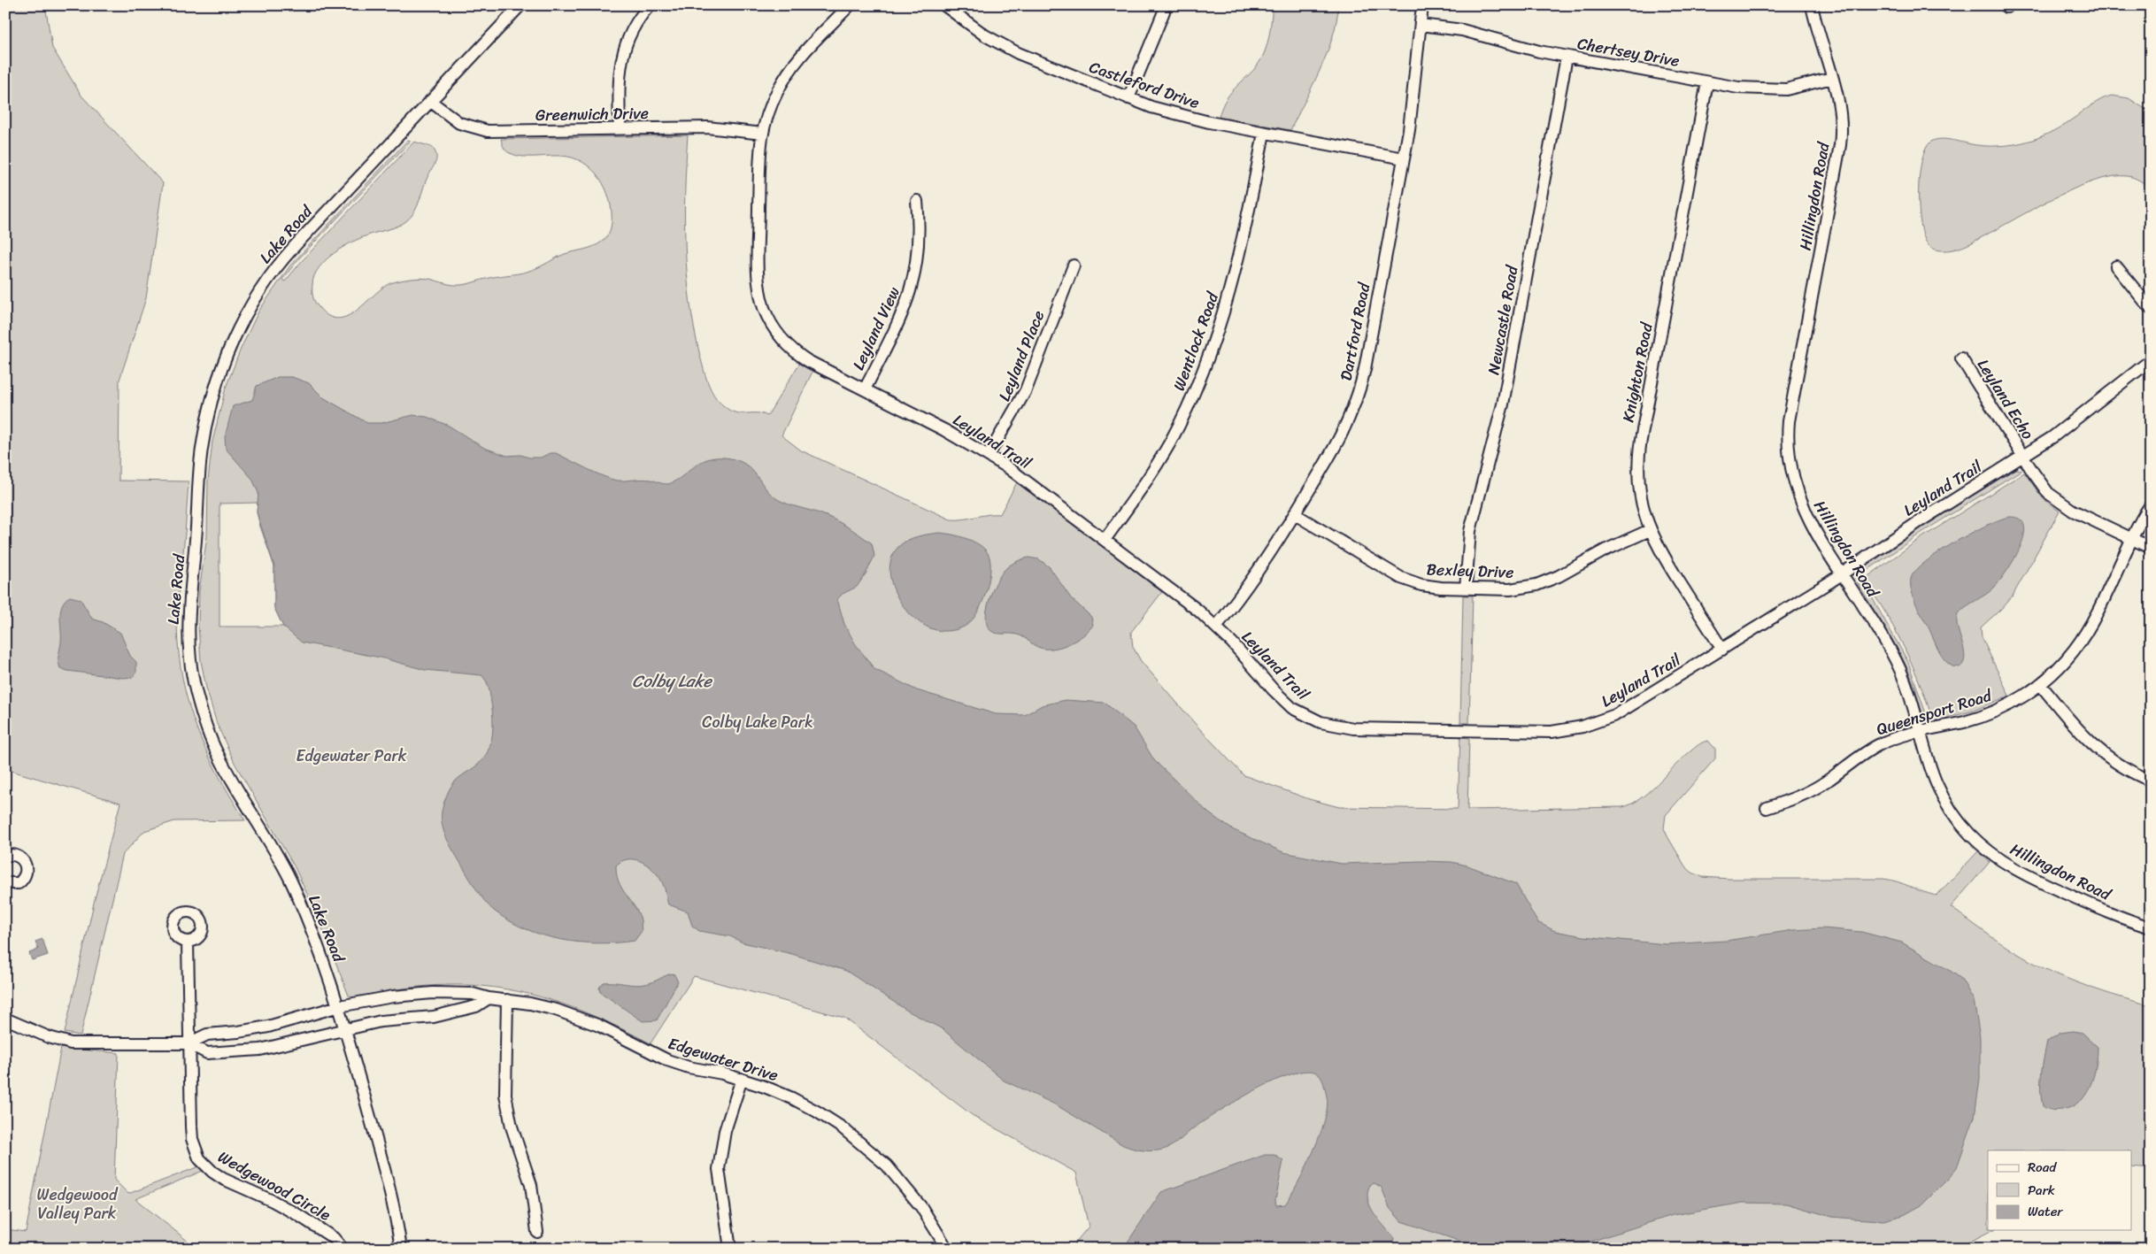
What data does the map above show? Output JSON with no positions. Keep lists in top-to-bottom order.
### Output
{
  "streets": {
    "street": [
      "Chertsey Drive",
      "Castleford Drive",
      "Greenwich Drive",
      "Hillingdon Road",
      "Lake Road",
      "Newcastle Road",
      "Leyland View",
      "Dartford Road",
      "Wentlock Road",
      "Leyland Place",
      "Knighton Road",
      "Leyland Echo",
      "Leyland Trail",
      "Bexley Drive",
      "Queensport Road",
      "Edgewater Drive",
      "Wedgewood Circle"
    ]
  },
  "crossings": [
    ["Chertsey Drive", "Hillingdon Road"],
    ["Chertsey Drive", "Newcastle Road"],
    ["Chertsey Drive", "Dartford Road"],
    ["Chertsey Drive", "Knighton Road"],
    ["Castleford Drive", "Dartford Road"],
    ["Castleford Drive", "Wentlock Road"],
    ["Greenwich Drive", "Lake Road"],
    ["Greenwich Drive", "Leyland Trail"],
    ["Hillingdon Road", "Leyland Trail"],
    ["Hillingdon Road", "Queensport Road"],
    ["Lake Road", "Edgewater Drive"],
    ["Newcastle Road", "Bexley Drive"],
    ["Leyland View", "Leyland Trail"],
    ["Dartford Road", "Leyland Trail"],
    ["Dartford Road", "Bexley Drive"],
    ["Wentlock Road", "Leyland Trail"],
    ["Leyland Place", "Leyland Trail"],
    ["Knighton Road", "Leyland Trail"],
    ["Knighton Road", "Bexley Drive"],
    ["Leyland Echo", "Leyland Trail"],
    ["Leyland Echo", "Queensport Road"],
    ["Edgewater Drive", "Wedgewood Circle"]
  ],
  "water": ["Colby Lake"],
  "parks": ["Colby Lake Park", "Edgewater Park", "Wedgewood Valley Park"],
  "legend": ["Road", "Park", "Water"]
}
